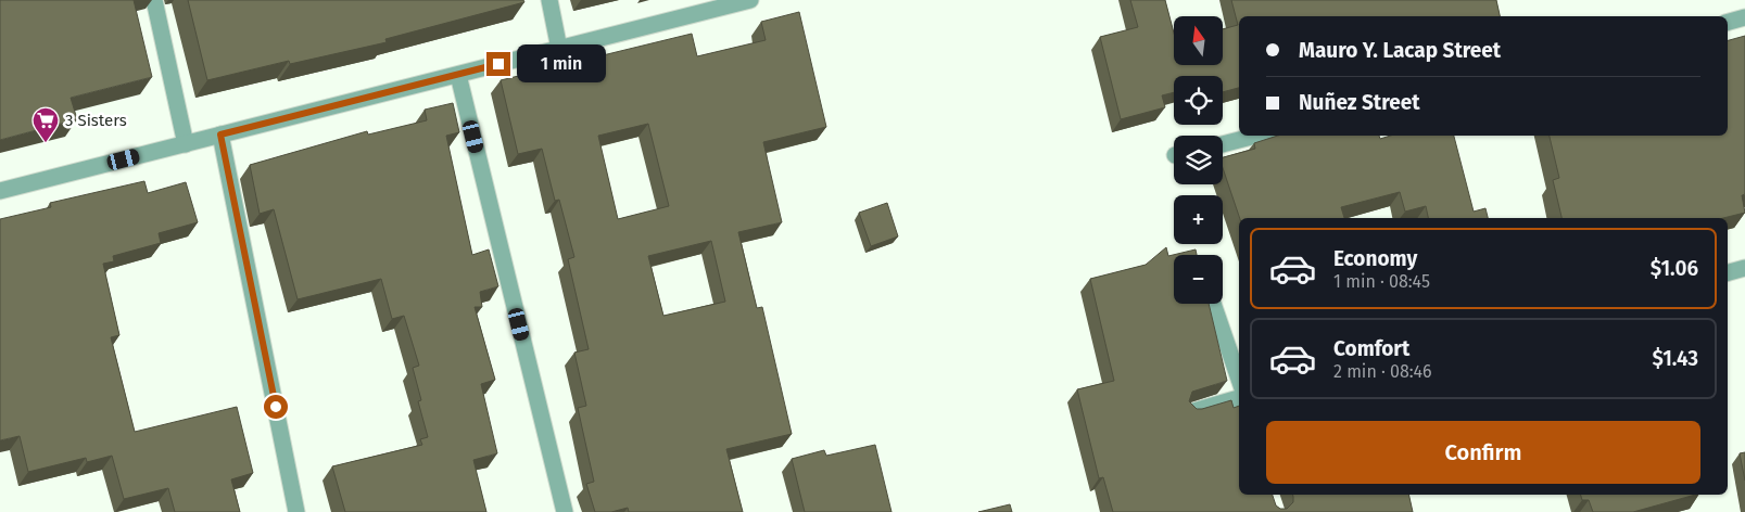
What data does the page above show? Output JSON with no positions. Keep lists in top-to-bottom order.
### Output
{
  "places": {
    "supermarket": ["3 Sisters"]
  },
  "north": "top",
  "page": {
    "map_buttons": ["+", "−"],
    "banner": ["Mauro Y. Lacap Street", "Nuñez Street"],
    "bubble": "1 min",
    "list": [
      {
        "name": "Economy",
        "note": "1 min · 08:45",
        "value": "$1.06"
      },
      {
        "name": "Comfort",
        "note": "2 min · 08:46",
        "value": "$1.43"
      }
    ],
    "buttons": "Confirm"
  }
}
